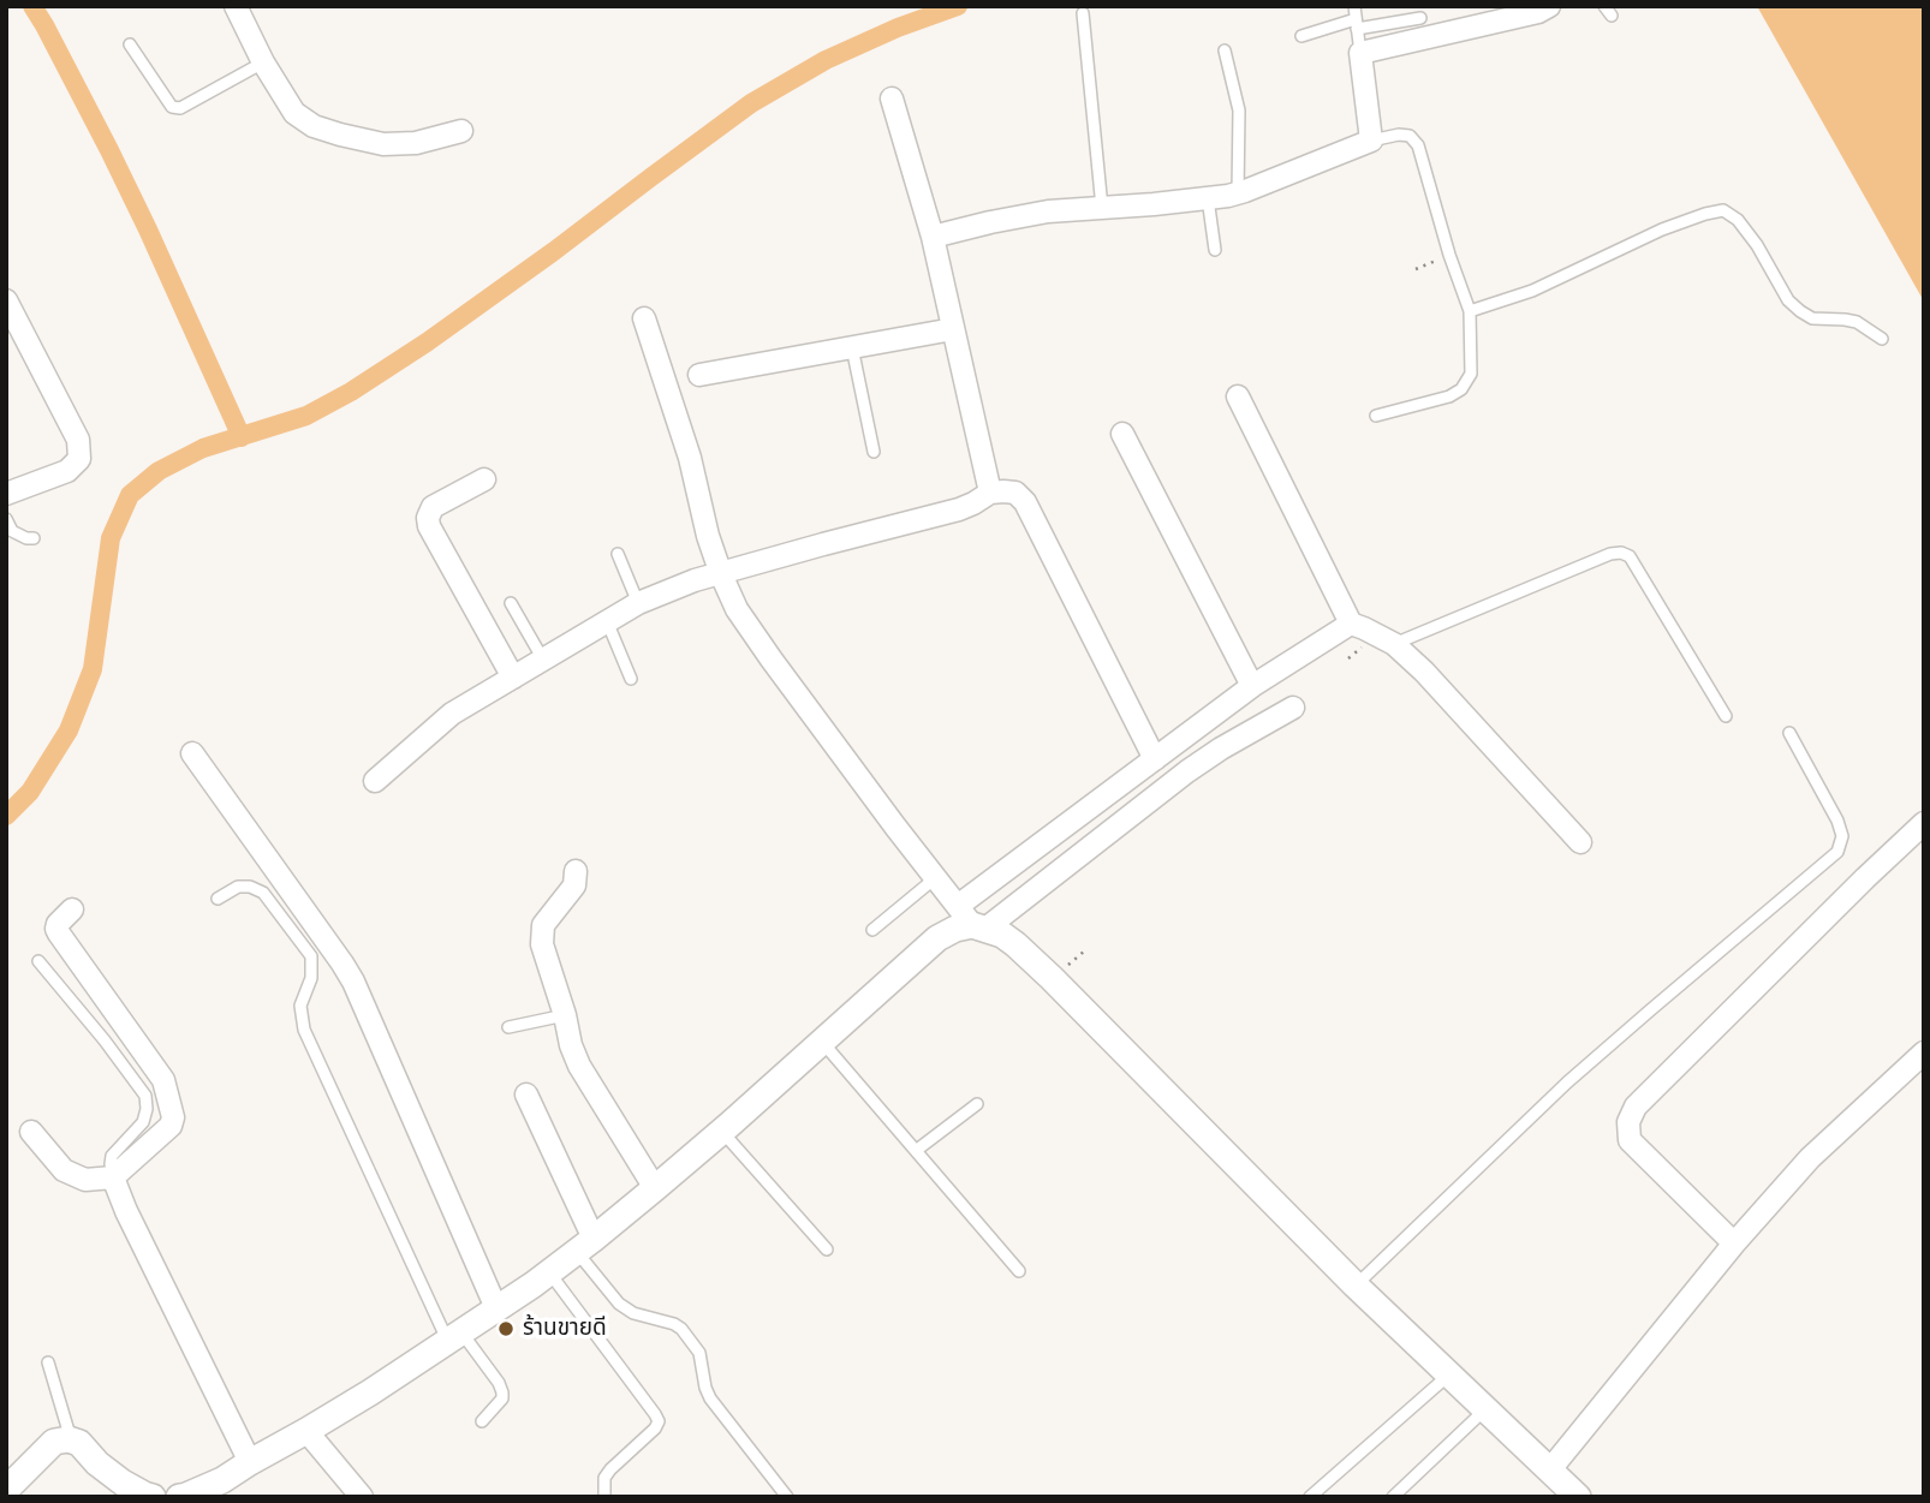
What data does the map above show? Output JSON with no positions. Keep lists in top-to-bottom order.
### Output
{
  "places": ["ร้านขายดี"]
}
